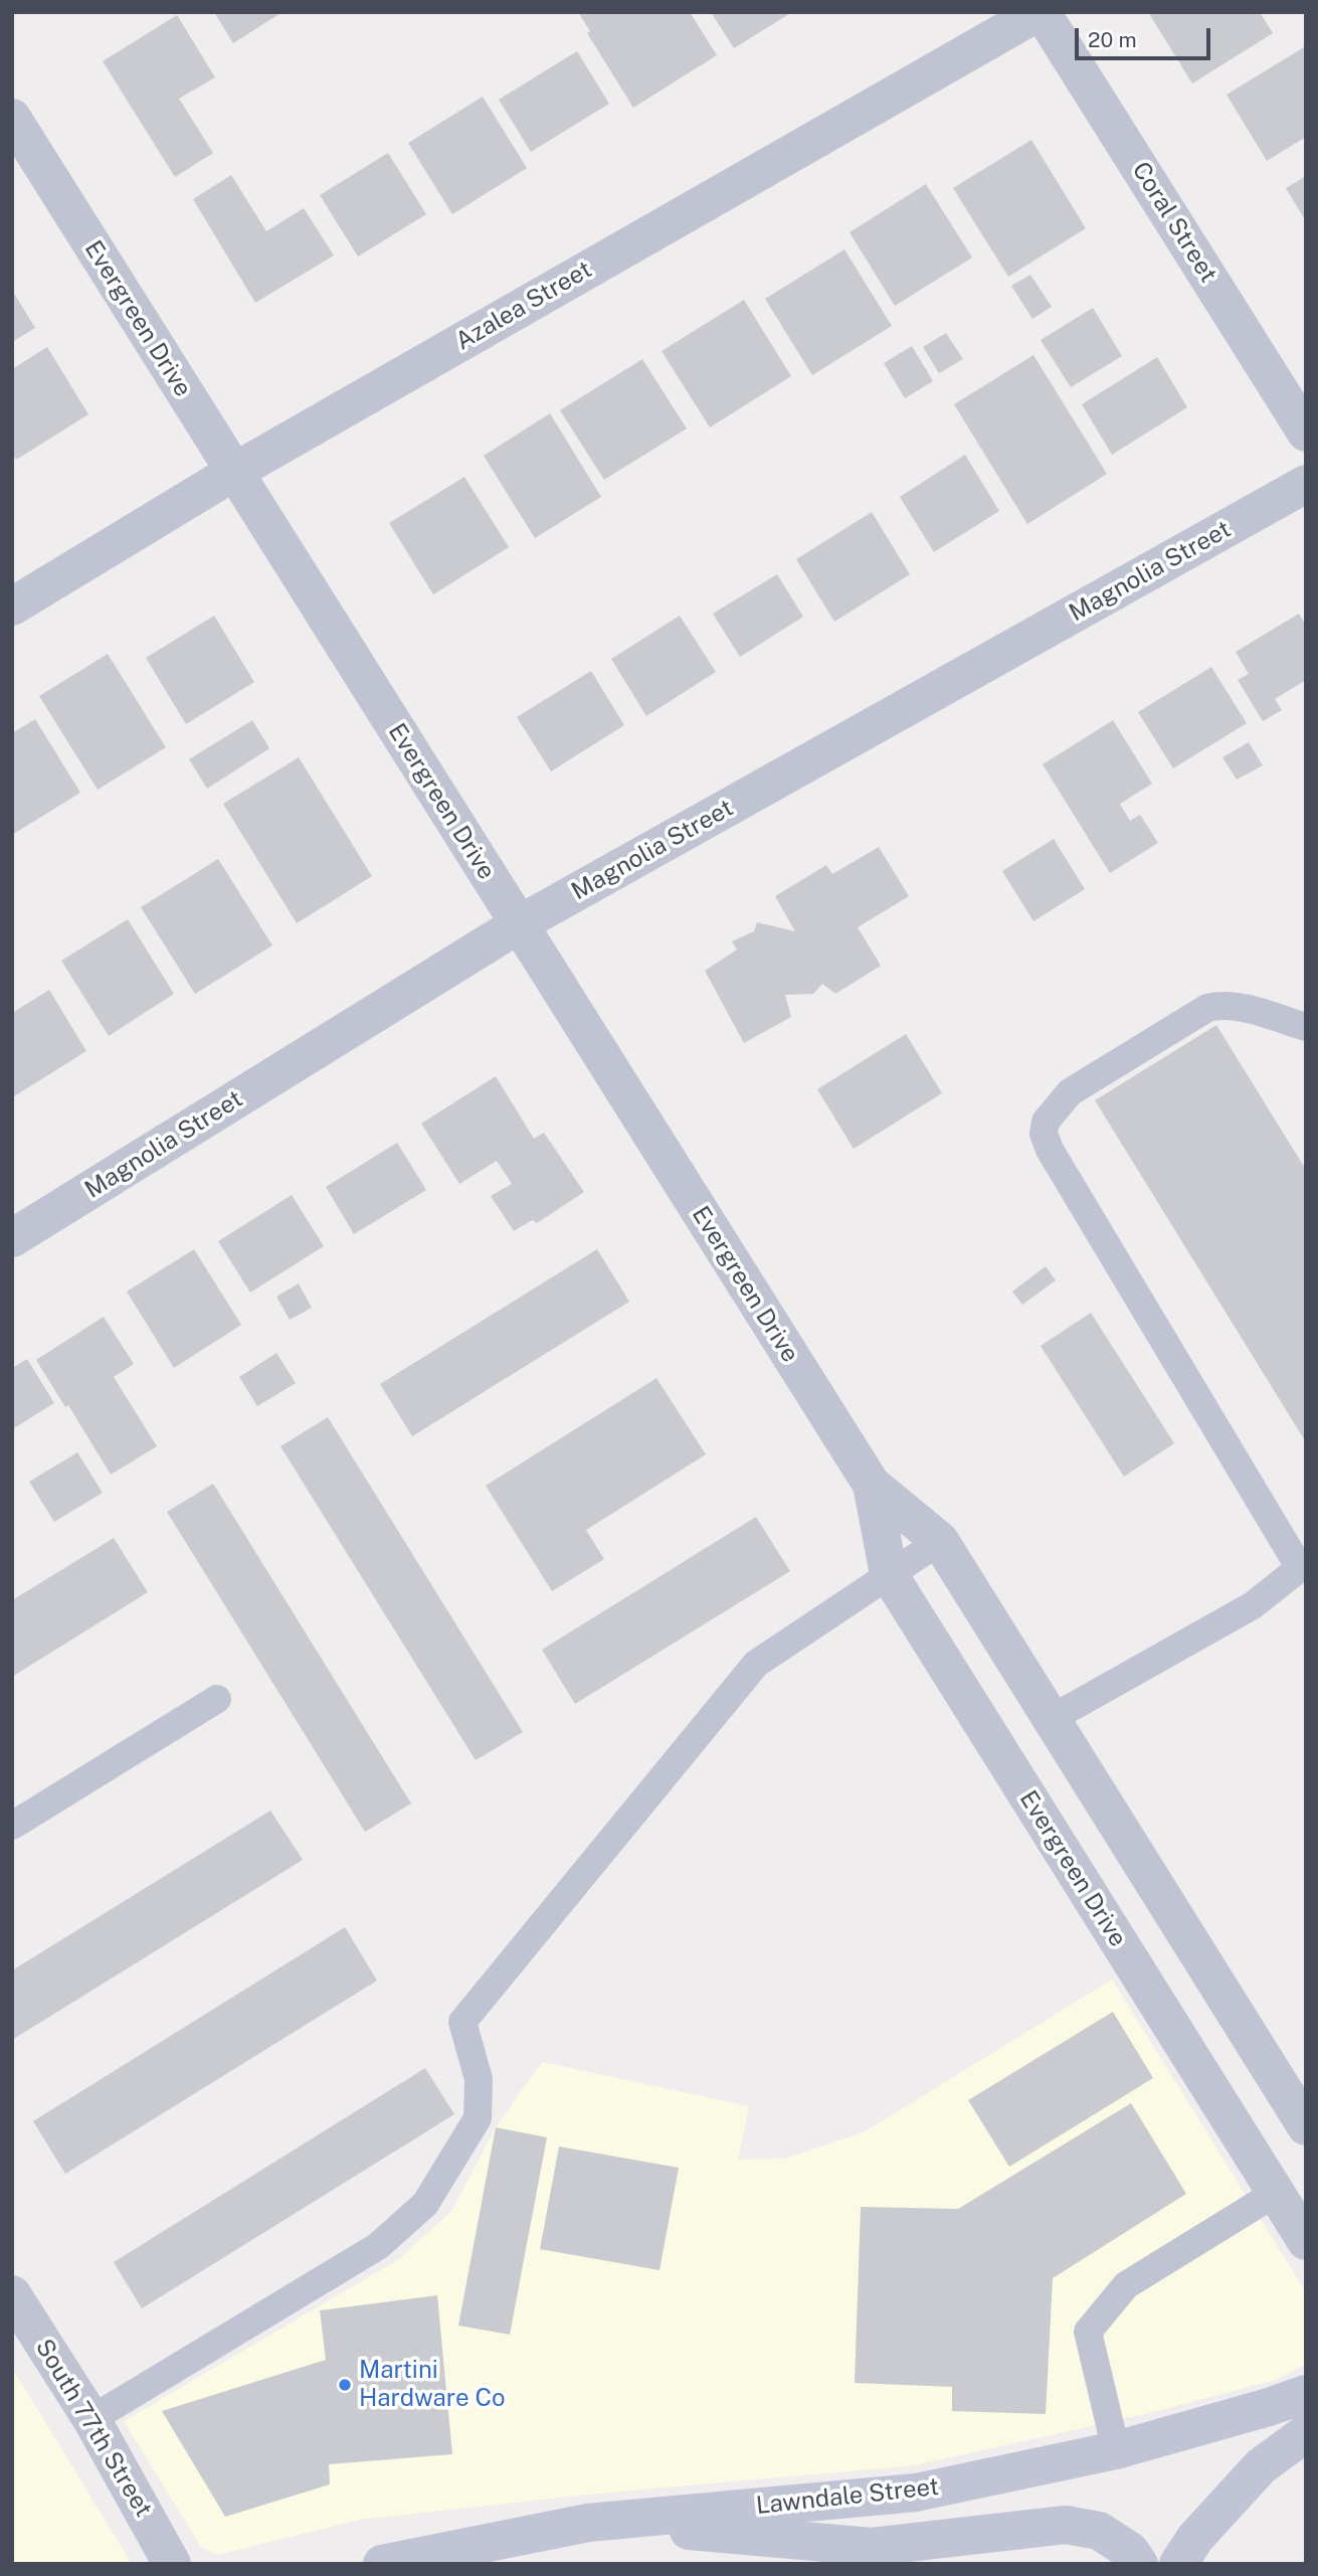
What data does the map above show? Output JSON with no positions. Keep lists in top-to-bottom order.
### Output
{
  "streets": {
    "main road": ["Lawndale Street"],
    "street": [
      "Coral Street",
      "Azalea Street",
      "Evergreen Drive",
      "Magnolia Street",
      "South 77th Street"
    ]
  },
  "crossings": [
    ["Coral Street", "Azalea Street"],
    ["Azalea Street", "Evergreen Drive"],
    ["Evergreen Drive", "Magnolia Street"]
  ],
  "places": ["Martini Hardware Co"],
  "scale_bar": "20 m"
}
